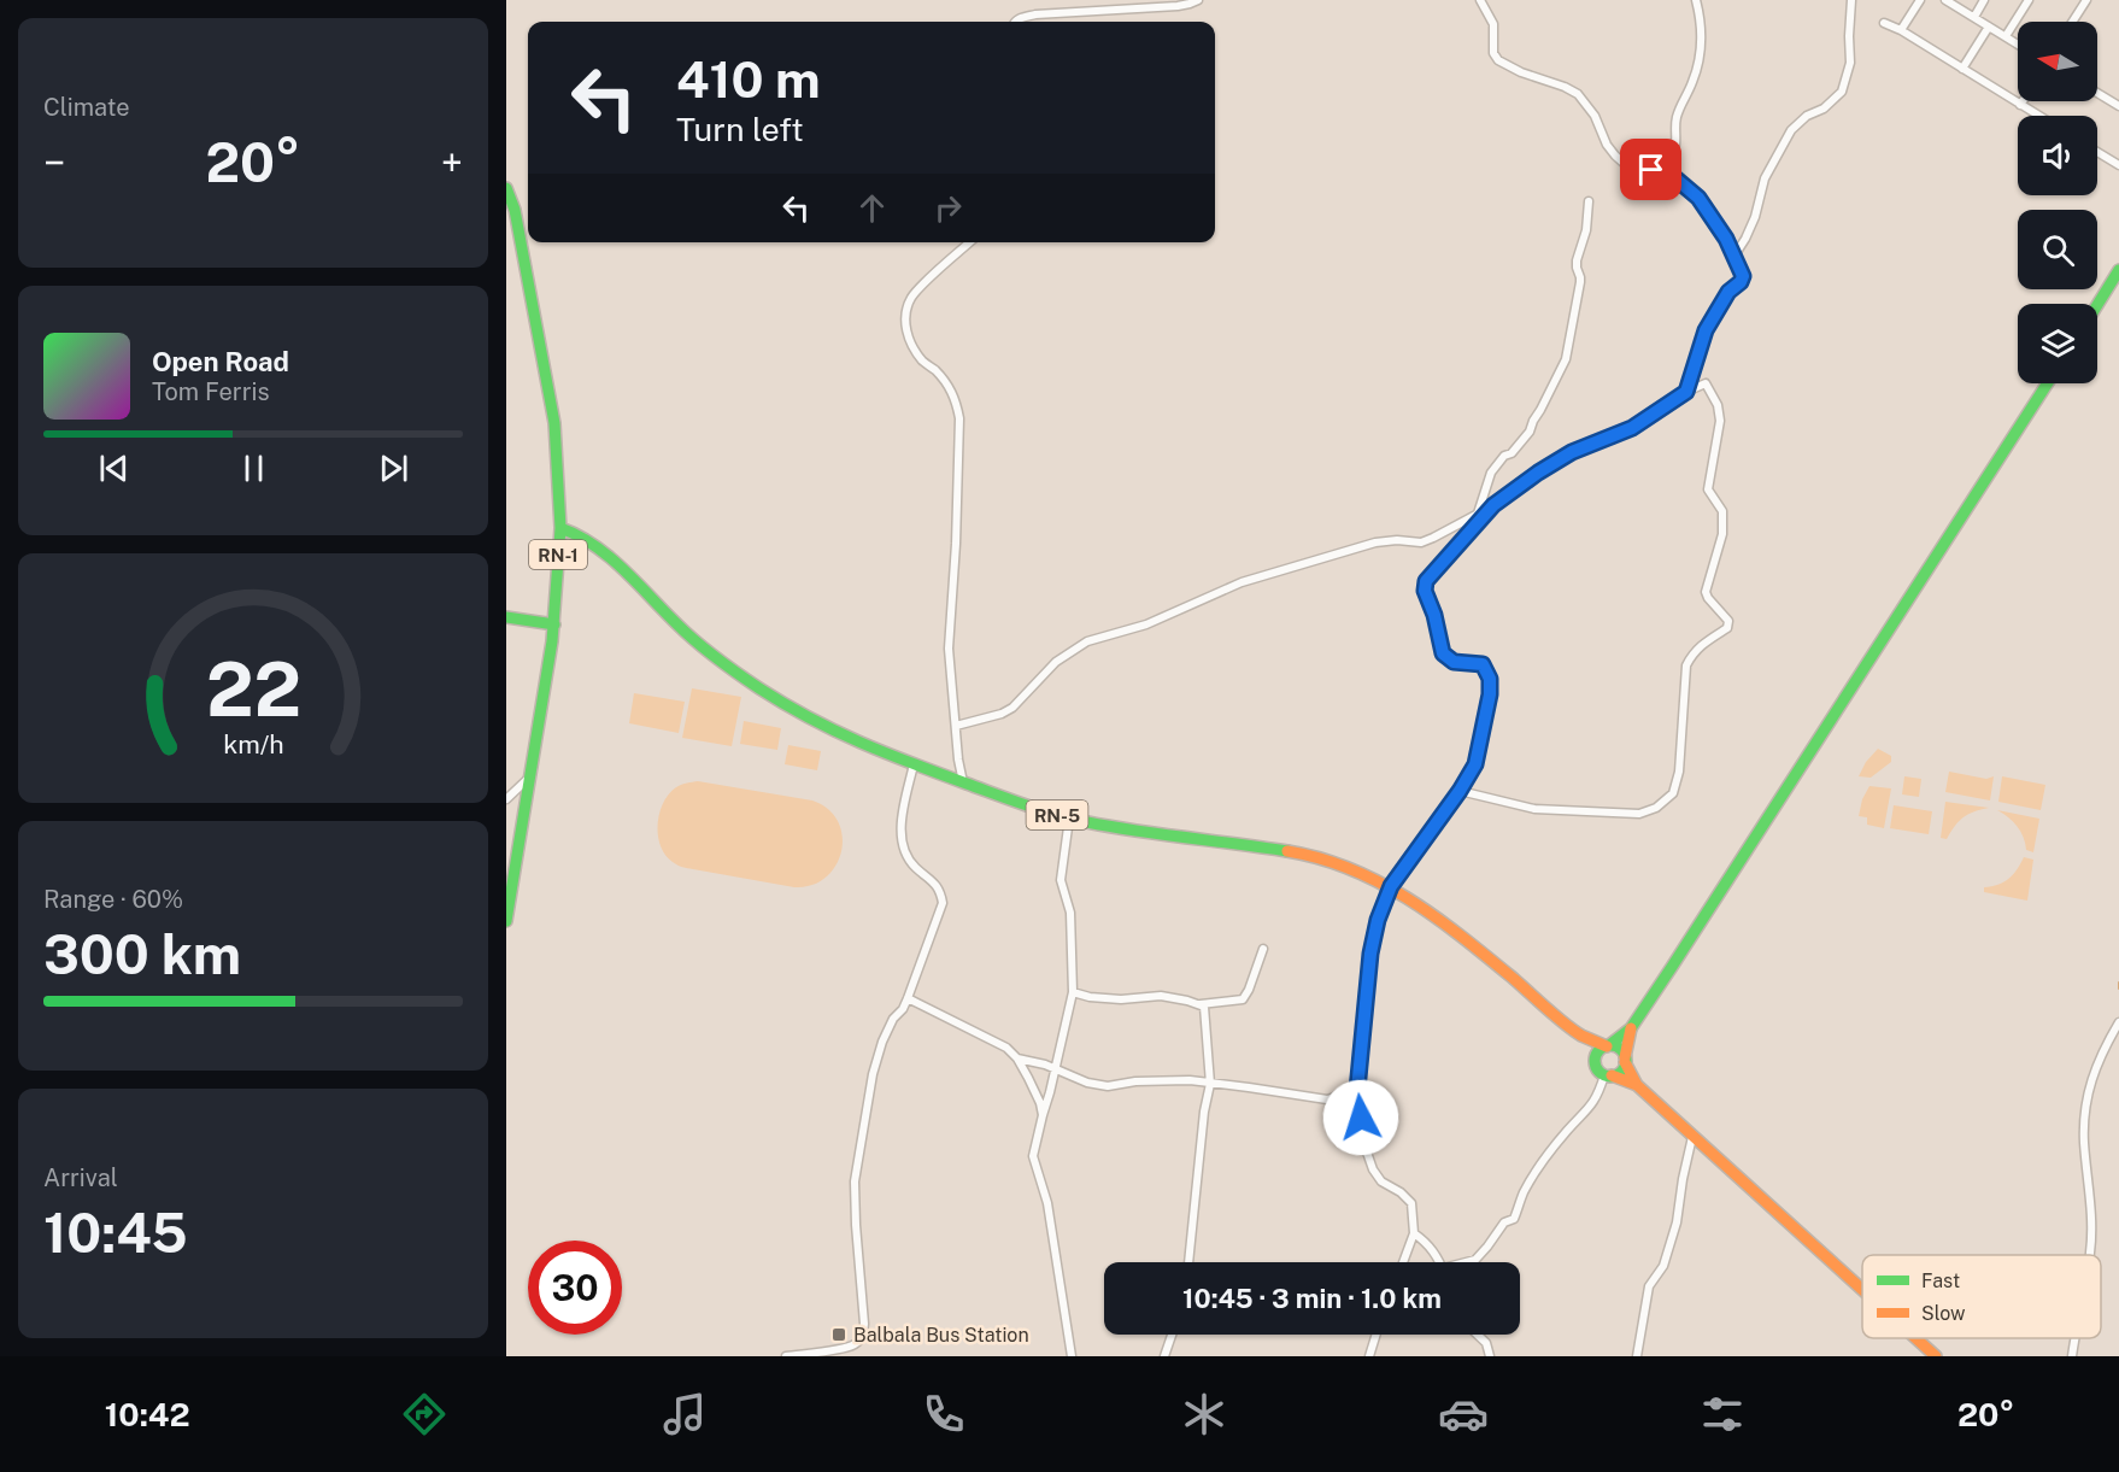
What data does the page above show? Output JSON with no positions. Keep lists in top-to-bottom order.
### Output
{
  "streets": {
    "main road": ["RN-1", "RN-5"]
  },
  "crossings": [
    ["RN-1", "RN-5"]
  ],
  "places": {
    "transit": ["Balbala Bus Station"]
  },
  "legend": ["Fast", "Slow"],
  "north": "left",
  "page": {
    "tile": [
      "Climate",
      ["Range · 60%", "300 km"],
      ["Arrival", "10:45"]
    ],
    "turn": ["410 m", "Turn left"],
    "heat": ["−", "20°", "+"],
    "song": ["Open Road", "Tom Ferris"],
    "limit": "30",
    "trip": "10:45 · 3 min · 1.0 km",
    "tabs": ["10:42", "20°"],
    "gauge": ["22", "km/h"]
  }
}
